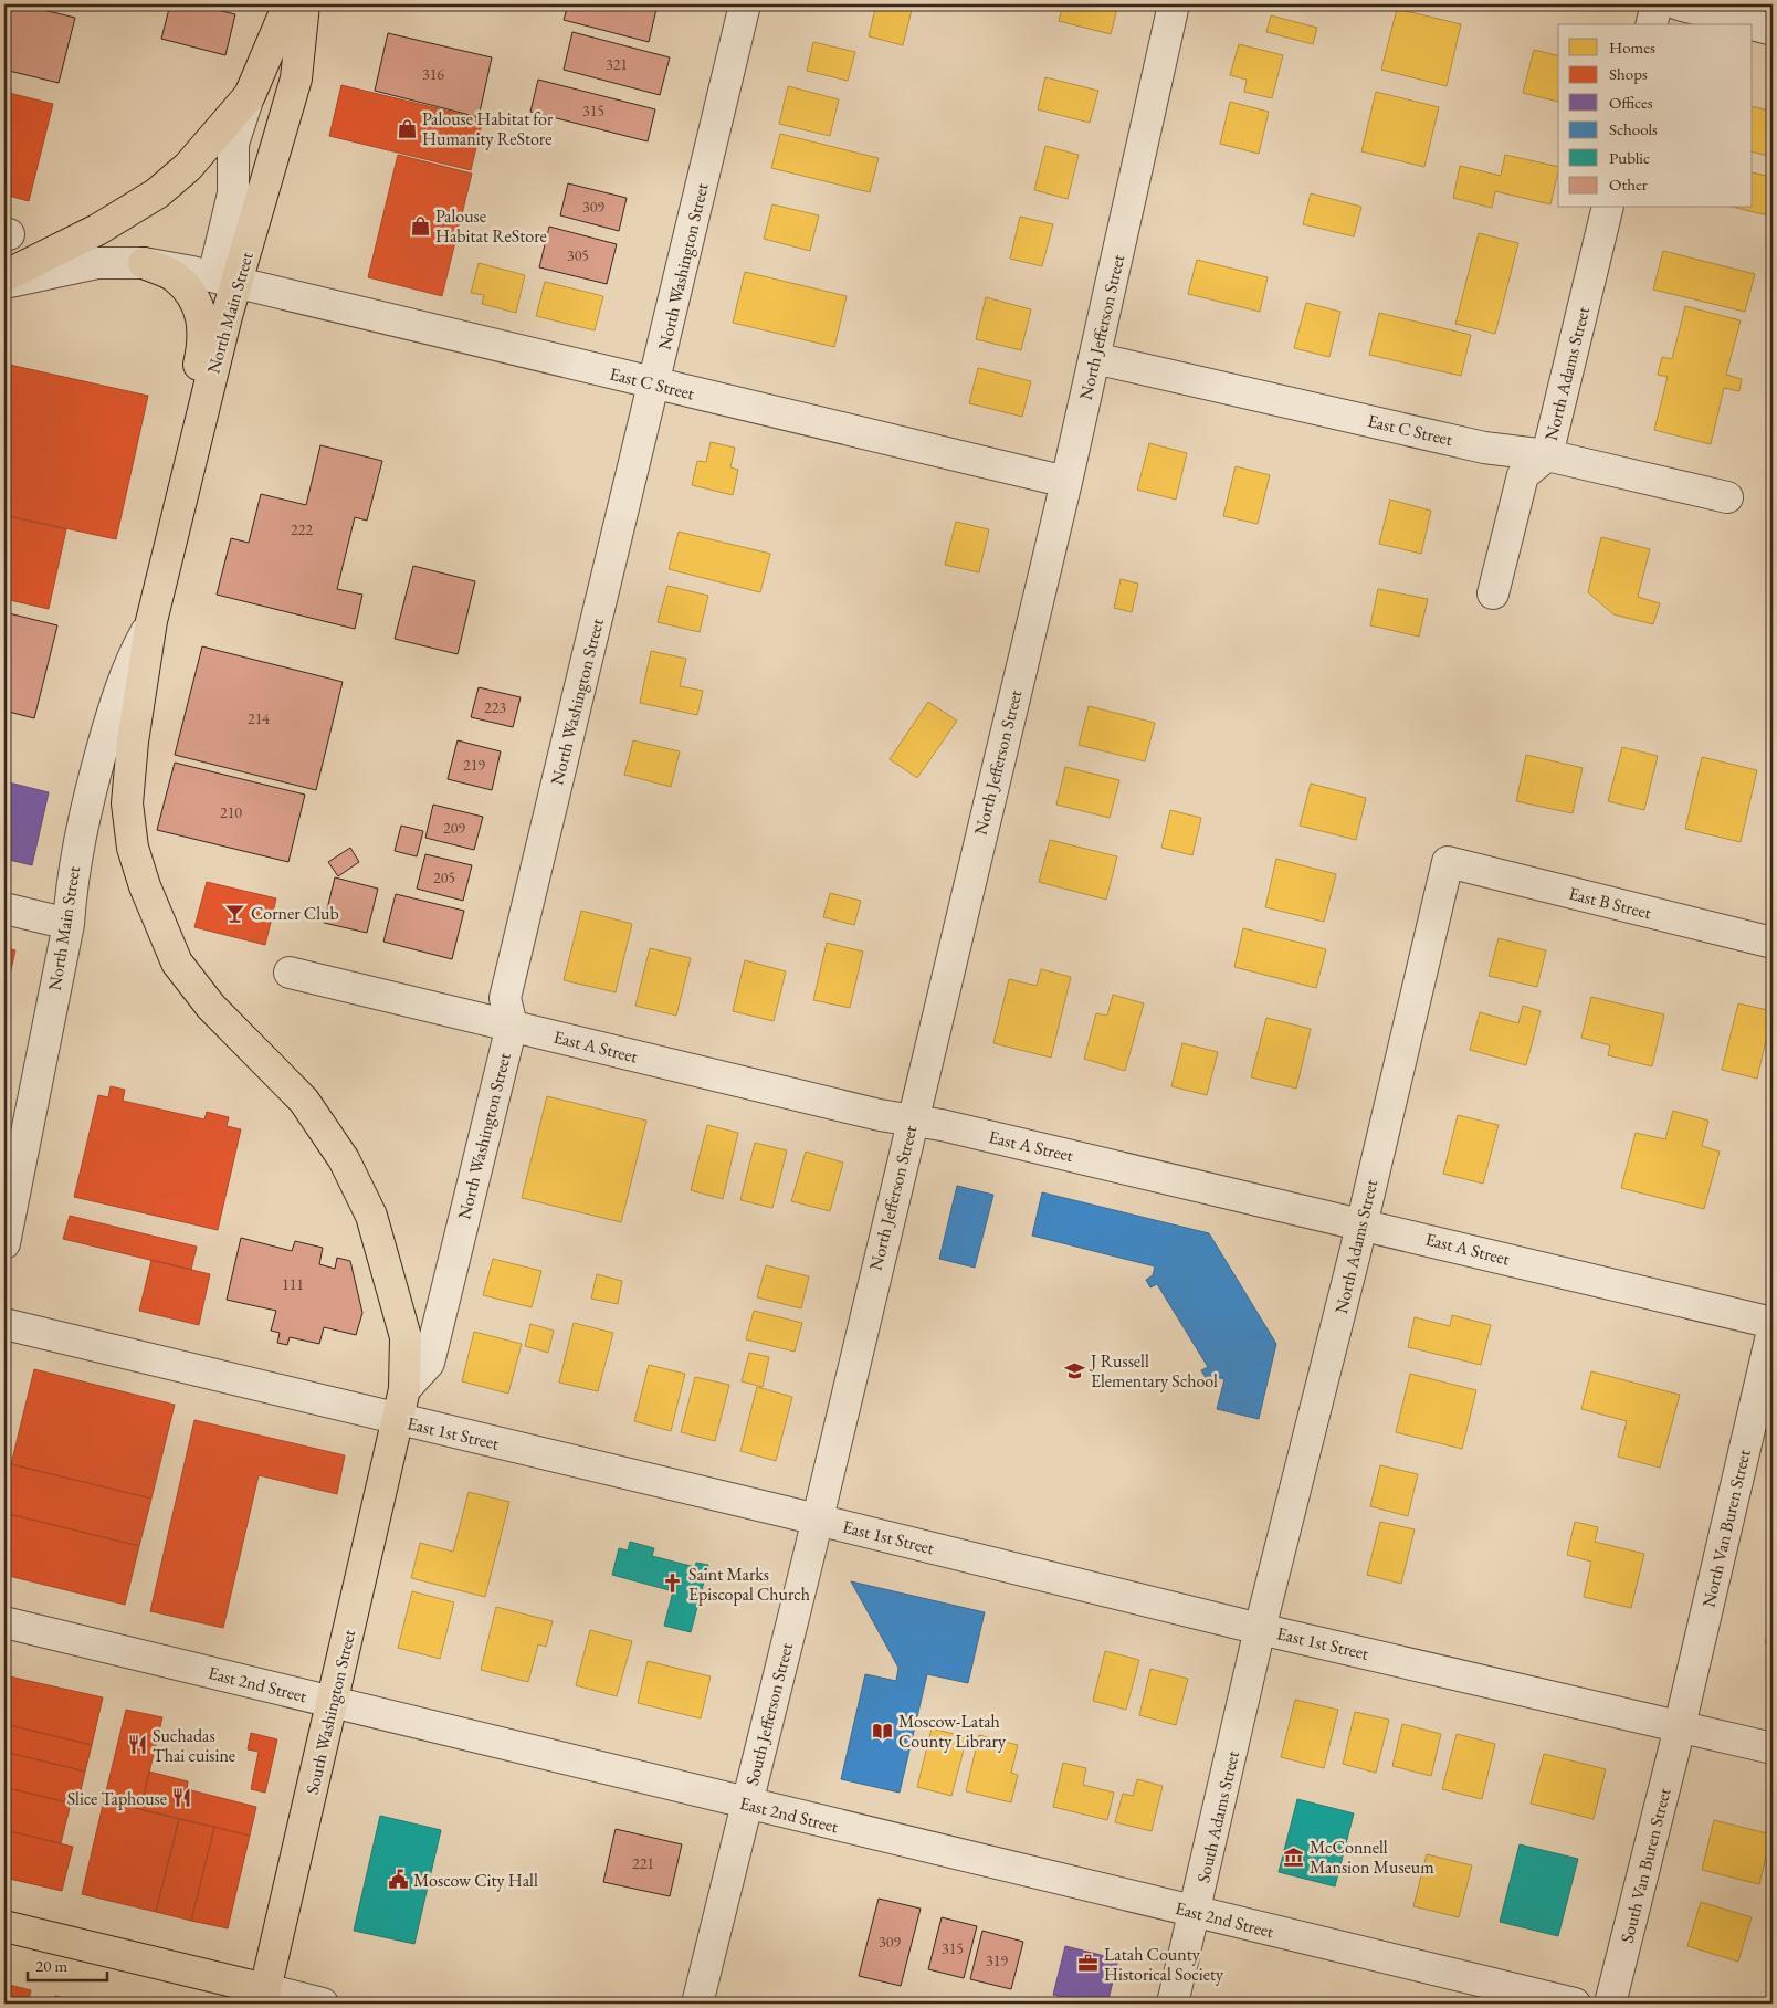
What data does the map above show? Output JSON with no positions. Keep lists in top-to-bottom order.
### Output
{
  "streets": {
    "main road": ["North Main Street", "South Washington Street"],
    "street": [
      "North Washington Street",
      "North Jefferson Street",
      "North Adams Street",
      "East C Street",
      "East B Street",
      "East A Street",
      "East 1st Street",
      "North Van Buren Street",
      "East 2nd Street",
      "South Jefferson Street",
      "South Adams Street",
      "South Van Buren Street"
    ]
  },
  "crossings": [
    ["North Washington Street", "North Main Street"],
    ["North Washington Street", "East C Street"],
    ["North Washington Street", "East A Street"],
    ["North Washington Street", "South Washington Street"],
    ["North Main Street", "East C Street"],
    ["North Main Street", "South Washington Street"],
    ["North Jefferson Street", "East C Street"],
    ["North Jefferson Street", "East A Street"],
    ["North Jefferson Street", "East 1st Street"],
    ["North Jefferson Street", "South Jefferson Street"],
    ["North Adams Street", "East C Street"],
    ["North Adams Street", "East B Street"],
    ["North Adams Street", "East A Street"],
    ["North Adams Street", "East 1st Street"],
    ["North Adams Street", "South Adams Street"],
    ["East 1st Street", "North Van Buren Street"],
    ["East 1st Street", "South Washington Street"],
    ["East 1st Street", "South Jefferson Street"],
    ["East 1st Street", "South Adams Street"],
    ["East 1st Street", "South Van Buren Street"],
    ["North Van Buren Street", "South Van Buren Street"],
    ["East 2nd Street", "South Washington Street"],
    ["East 2nd Street", "South Jefferson Street"],
    ["East 2nd Street", "South Adams Street"]
  ],
  "places": {
    "shop": ["Palouse Habitat for Humanity ReStore", "Palouse Habitat ReStore"],
    "bar": ["Corner Club"],
    "school or university": ["J Russell Elementary School"],
    "church": ["Saint Marks Episcopal Church"],
    "library": ["Moscow-Latah County Library"],
    "restaurant": ["Suchadas Thai cuisine", "Slice Taphouse"],
    "museum": ["McConnell Mansion Museum"],
    "public building": ["Moscow City Hall"],
    "office": ["Latah County Historical Society"]
  },
  "house_numbers": [
    "321",
    "316",
    "315",
    "309",
    "305",
    "222",
    "223",
    "214",
    "219",
    "210",
    "209",
    "205",
    "111",
    "221",
    "309",
    "315",
    "319"
  ],
  "legend": [
    "Homes",
    "Shops",
    "Offices",
    "Schools",
    "Public",
    "Other"
  ],
  "scale_bar": "20 m"
}
